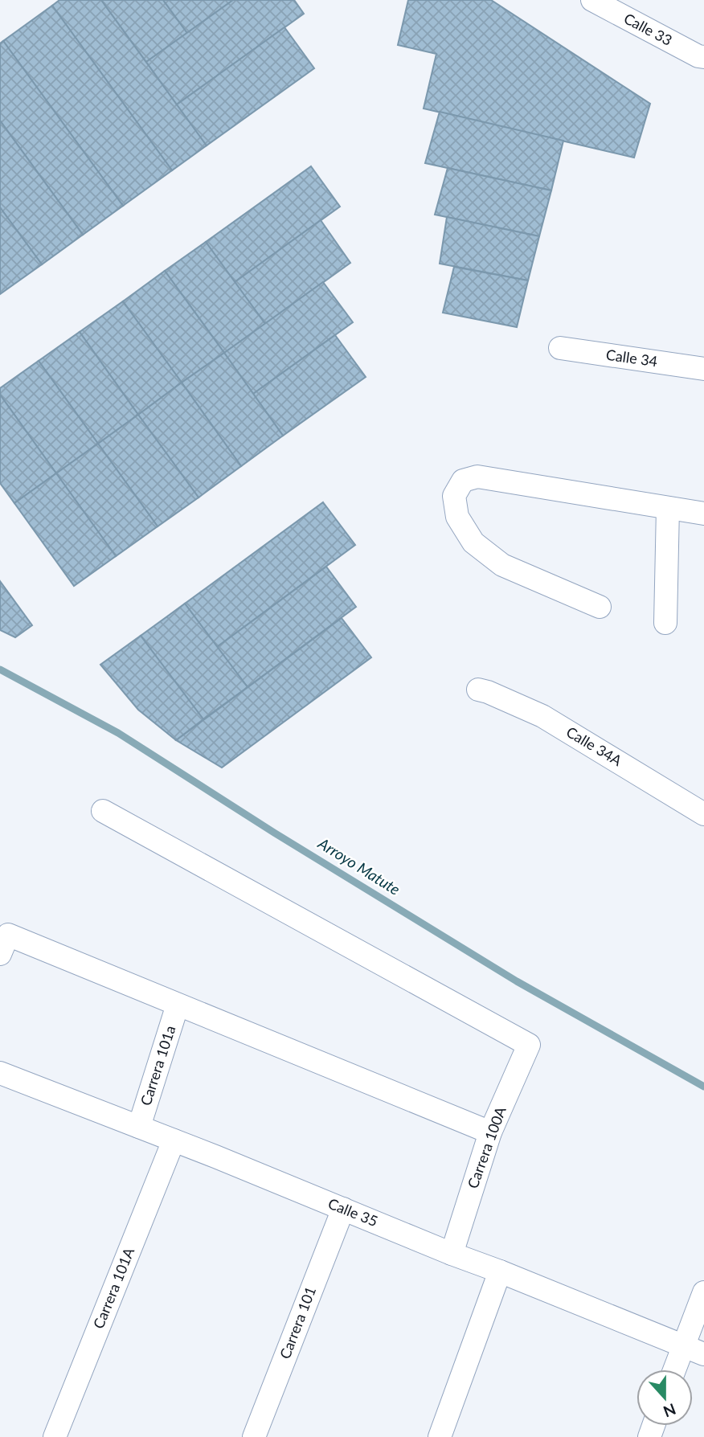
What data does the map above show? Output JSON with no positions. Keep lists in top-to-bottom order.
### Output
{
  "streets": {
    "street": [
      "Calle 33",
      "Calle 34",
      "Calle 34A",
      "Carrera 101a",
      "Carrera 100A",
      "Calle 35",
      "Carrera 101A",
      "Carrera 101"
    ]
  },
  "crossings": [
    ["Carrera 101a", "Calle 35"],
    ["Carrera 100A", "Calle 35"],
    ["Calle 35", "Carrera 101A"],
    ["Calle 35", "Carrera 101"]
  ],
  "water": ["Arroyo Matute"],
  "north": "bottom"
}
